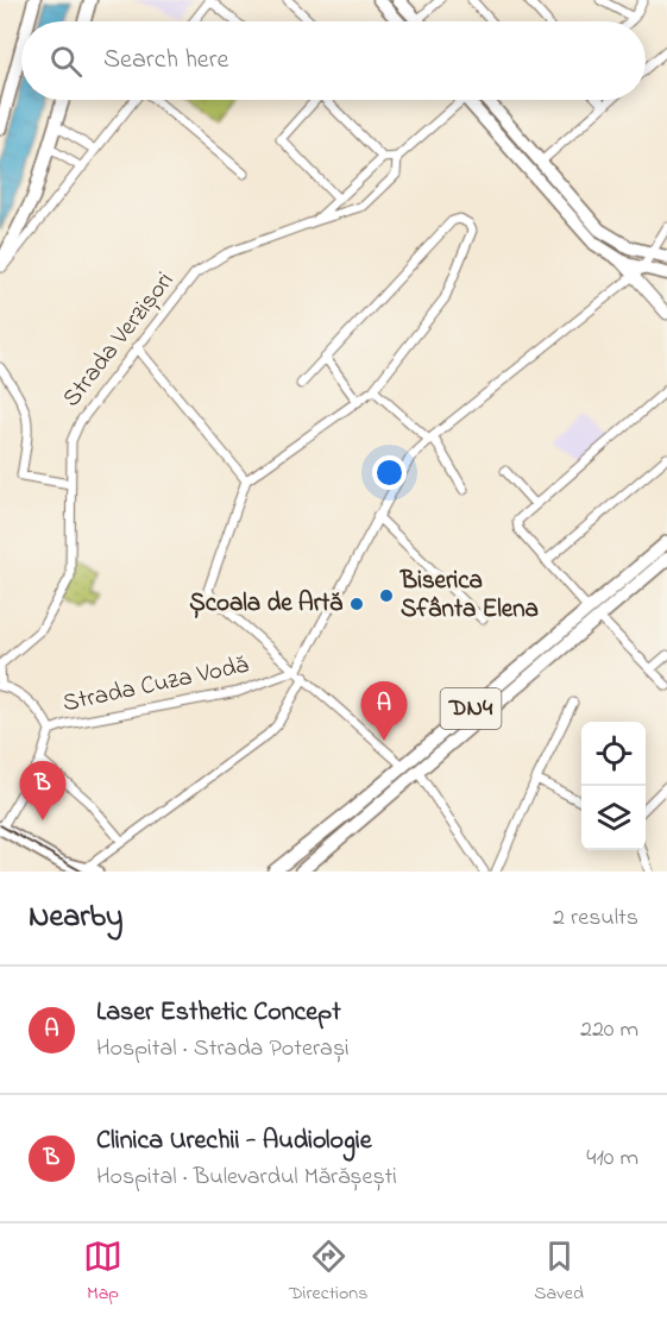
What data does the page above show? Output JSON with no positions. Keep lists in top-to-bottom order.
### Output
{
  "streets": {
    "main road": ["DN4"],
    "street": ["Strada Verzișori", "Strada Cuza Vodă"]
  },
  "places": ["Biserica Sfânta Elena", "Școala de Artă"],
  "page": {
    "search": "Search here",
    "pins": ["A", "B"],
    "heading": ["Nearby", "2 results"],
    "list": [
      {
        "mark": "A",
        "name": "Laser Esthetic Concept",
        "note": "Hospital · Strada Poterași",
        "value": "220 m"
      },
      {
        "mark": "B",
        "name": "Clinica Urechii - Audiologie",
        "note": "Hospital · Bulevardul Mărășești",
        "value": "410 m"
      }
    ],
    "nav": ["Map", "Directions", "Saved"]
  }
}
